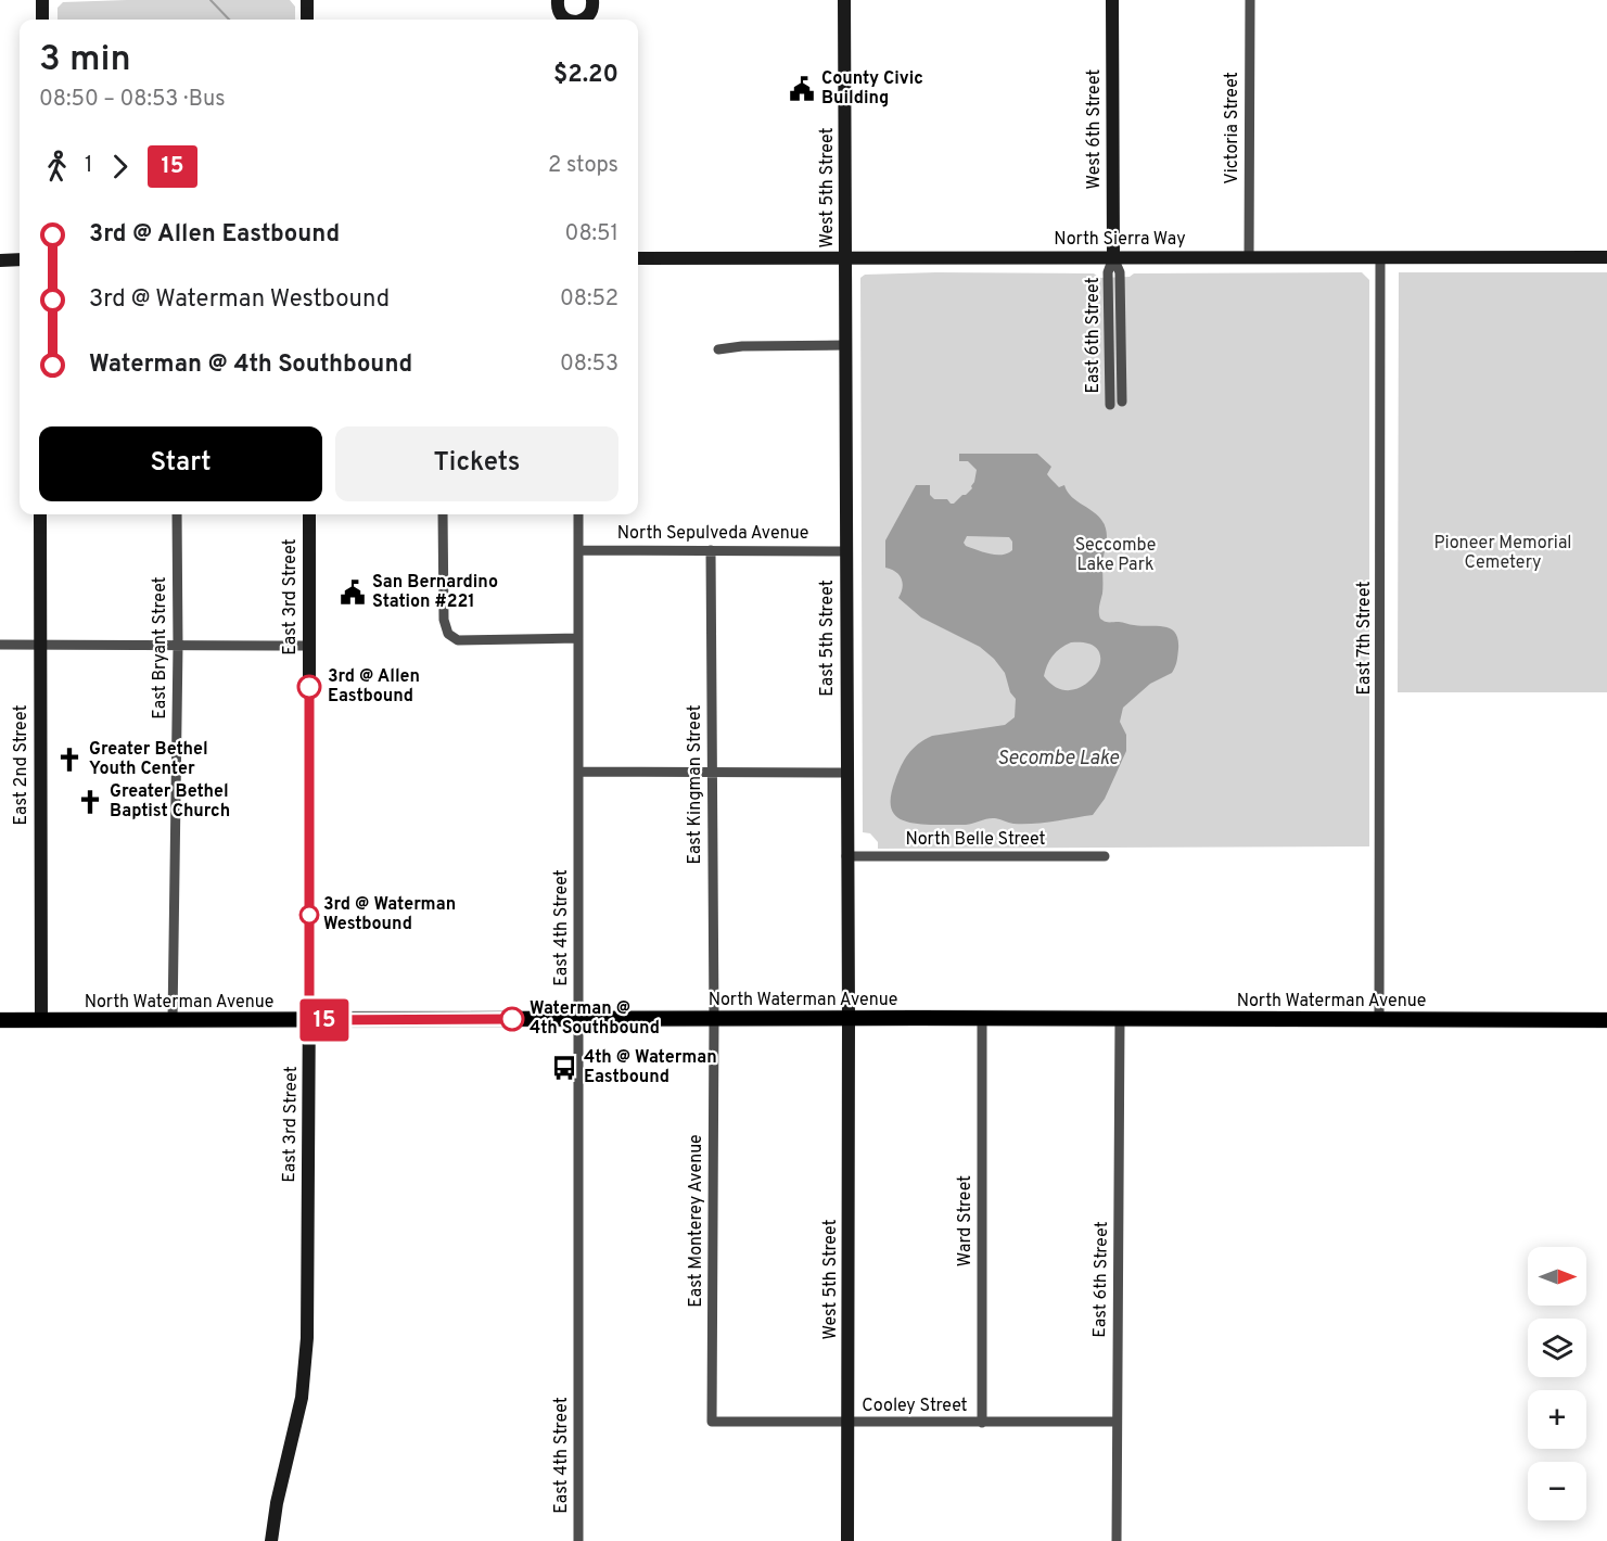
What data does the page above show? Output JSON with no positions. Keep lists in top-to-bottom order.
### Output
{
  "streets": {
    "main road": ["North Waterman Avenue"],
    "street": [
      "Victoria Street",
      "West 6th Street",
      "West 5th Street",
      "North Sierra Way",
      "East 6th Street",
      "North Sepulveda Avenue",
      "East 3rd Street",
      "East 5th Street",
      "East 7th Street",
      "East Bryant Street",
      "East 2nd Street",
      "East Kingman Street",
      "North Belle Street",
      "East 4th Street",
      "East Monterey Avenue",
      "Ward Street",
      "Cooley Street"
    ]
  },
  "crossings": [
    ["Victoria Street", "North Sierra Way"],
    ["West 6th Street", "North Sierra Way"],
    ["West 6th Street", "East 6th Street"],
    ["West 5th Street", "North Sierra Way"],
    ["West 5th Street", "East 5th Street"],
    ["West 5th Street", "North Waterman Avenue"],
    ["West 5th Street", "Cooley Street"],
    ["North Sierra Way", "East 6th Street"],
    ["North Sierra Way", "East 5th Street"],
    ["North Sierra Way", "East 7th Street"],
    ["East 6th Street", "North Waterman Avenue"],
    ["East 6th Street", "Cooley Street"],
    ["North Sepulveda Avenue", "East 5th Street"],
    ["North Sepulveda Avenue", "East Kingman Street"],
    ["North Sepulveda Avenue", "East 4th Street"],
    ["East 3rd Street", "North Waterman Avenue"],
    ["East 5th Street", "North Belle Street"],
    ["East 5th Street", "North Waterman Avenue"],
    ["East 7th Street", "North Waterman Avenue"],
    ["East Bryant Street", "North Waterman Avenue"],
    ["East 2nd Street", "North Waterman Avenue"],
    ["East Kingman Street", "North Waterman Avenue"],
    ["East Kingman Street", "East Monterey Avenue"],
    ["East 4th Street", "North Waterman Avenue"],
    ["North Waterman Avenue", "East Monterey Avenue"],
    ["North Waterman Avenue", "Ward Street"],
    ["East Monterey Avenue", "Cooley Street"],
    ["Ward Street", "Cooley Street"]
  ],
  "water": ["Secombe Lake"],
  "parks": ["Pioneer Memorial Cemetery", "Seccombe Lake Park"],
  "places": {
    "public building": ["County Civic Building", "San Bernardino Station #221"],
    "other": ["3rd @ Allen Eastbound", "3rd @ Waterman Westbound", "Waterman @ 4th Southbound"],
    "church": ["Greater Bethel Youth Center", "Greater Bethel Baptist Church"],
    "bus stop": ["4th @ Waterman Eastbound"]
  },
  "lines": ["bus line 15"],
  "north": "right",
  "page": {
    "on_map": "15",
    "heading": ["3 min", "08:50 – 08:53 · Bus", "$2.20"],
    "legs": ["1", "15", "2 stops"],
    "list": [
      {
        "name": "3rd @ Allen Eastbound",
        "value": "08:51"
      },
      {
        "name": "3rd @ Waterman Westbound",
        "value": "08:52"
      },
      {
        "name": "Waterman @ 4th Southbound",
        "value": "08:53"
      }
    ],
    "buttons": ["Start", "Tickets"],
    "map_buttons": ["+", "−"]
  }
}
